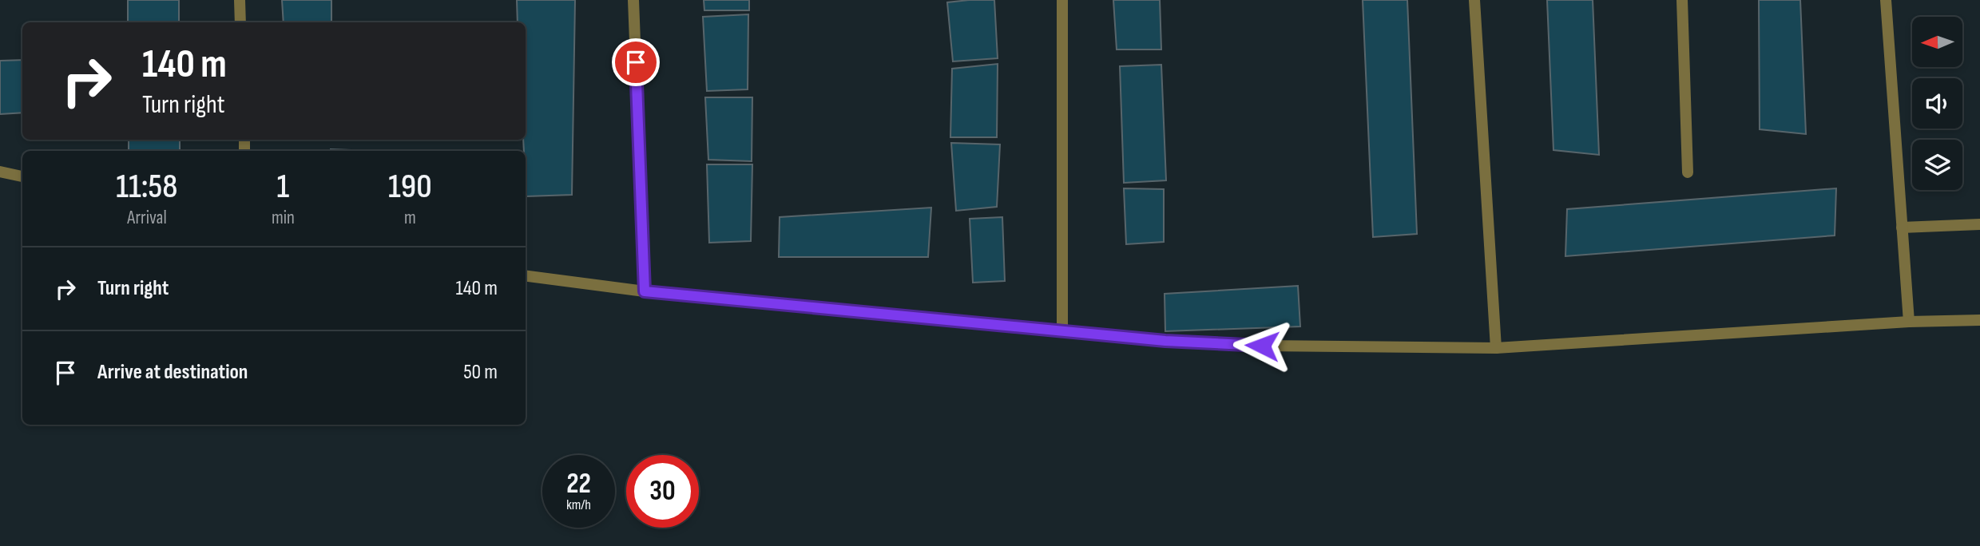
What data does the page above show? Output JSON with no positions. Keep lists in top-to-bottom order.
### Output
{
  "north": "left",
  "page": {
    "turn": ["140 m", "Turn right"],
    "eta": [
      "11:58",
      "Arrival",
      "1",
      "min",
      "190",
      "m"
    ],
    "list": [
      {
        "name": "Turn right",
        "value": "140 m"
      },
      {
        "name": "Arrive at destination",
        "value": "50 m"
      }
    ],
    "speed": "22 km/h",
    "limit": "30"
  }
}
